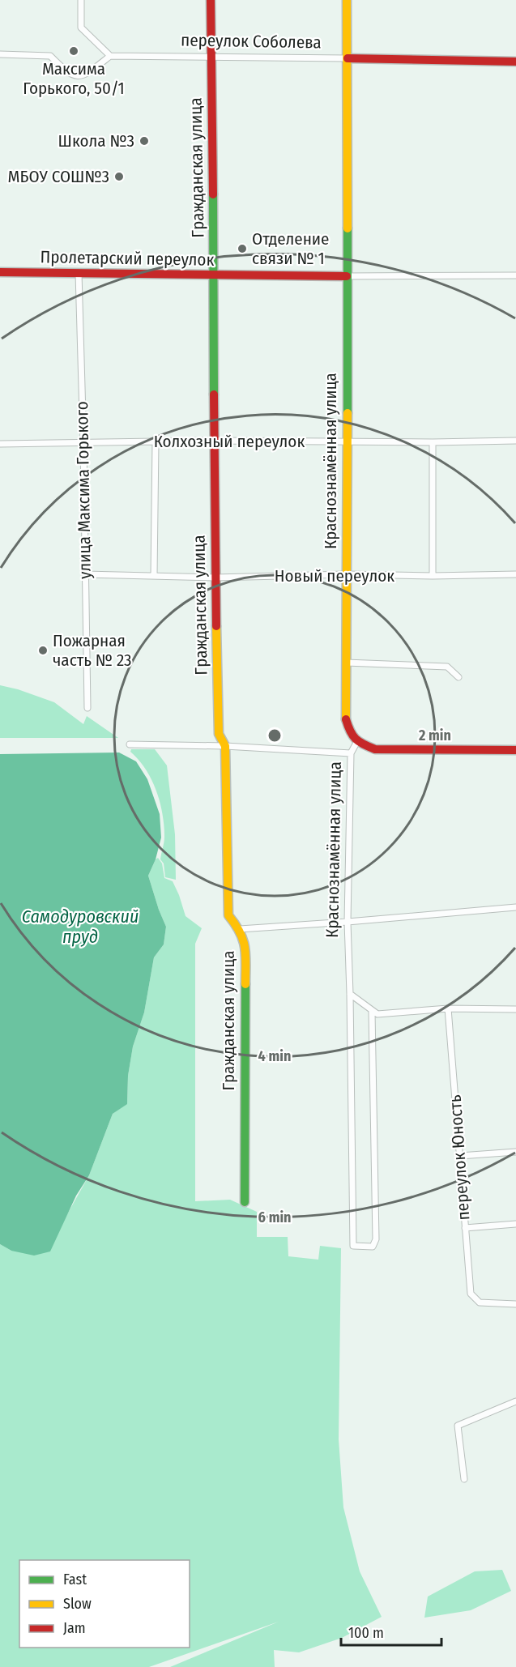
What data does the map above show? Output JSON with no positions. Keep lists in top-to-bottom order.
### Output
{
  "streets": {
    "main road": [
      "переулок Соболева",
      "Гражданская улица",
      "Пролетарский переулок",
      "Краснознамённая улица"
    ],
    "street": [
      "Колхозный переулок",
      "улица Максима Горького",
      "Новый переулок",
      "переулок Юность"
    ]
  },
  "crossings": [
    ["переулок Соболева", "Гражданская улица"],
    ["переулок Соболева", "Краснознамённая улица"],
    ["Гражданская улица", "Пролетарский переулок"],
    ["Гражданская улица", "Колхозный переулок"],
    ["Гражданская улица", "Новый переулок"],
    ["Пролетарский переулок", "Краснознамённая улица"],
    ["Пролетарский переулок", "улица Максима Горького"],
    ["Колхозный переулок", "Краснознамённая улица"],
    ["Колхозный переулок", "улица Максима Горького"],
    ["Краснознамённая улица", "Новый переулок"],
    ["улица Максима Горького", "Новый переулок"]
  ],
  "water": ["Самодуровский пруд"],
  "places": [
    "Максима Горького, 50/1",
    "Школа №3",
    "МБОУ СОШ№3",
    "Отделение связи № 1",
    "Пожарная часть № 23"
  ],
  "legend": ["Fast", "Slow", "Jam"],
  "scale_bar": "100 m",
  "rings": ["2 min", "4 min", "6 min"]
}
